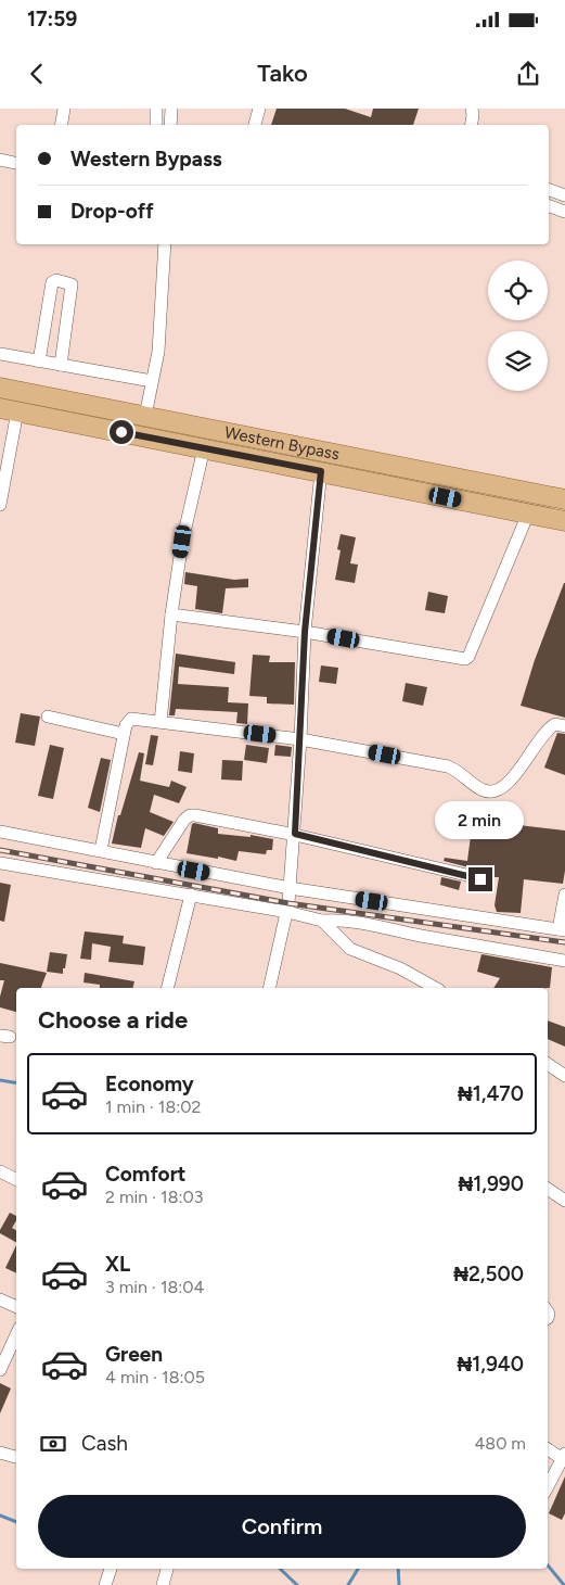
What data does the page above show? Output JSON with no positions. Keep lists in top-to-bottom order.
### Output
{
  "streets": {
    "main road": ["Western Bypass"]
  },
  "page": {
    "status": "17:59",
    "header": "Tako",
    "banner": ["Western Bypass", "Drop-off"],
    "bubble": "2 min",
    "heading": "Choose a ride",
    "list": [
      {
        "name": "Economy",
        "note": "1 min · 18:02",
        "value": "₦1,470"
      },
      {
        "name": "Comfort",
        "note": "2 min · 18:03",
        "value": "₦1,990"
      },
      {
        "name": "XL",
        "note": "3 min · 18:04",
        "value": "₦2,500"
      },
      {
        "name": "Green",
        "note": "4 min · 18:05",
        "value": "₦1,940"
      }
    ],
    "pay": ["Cash", "480 m"],
    "buttons": "Confirm"
  }
}
